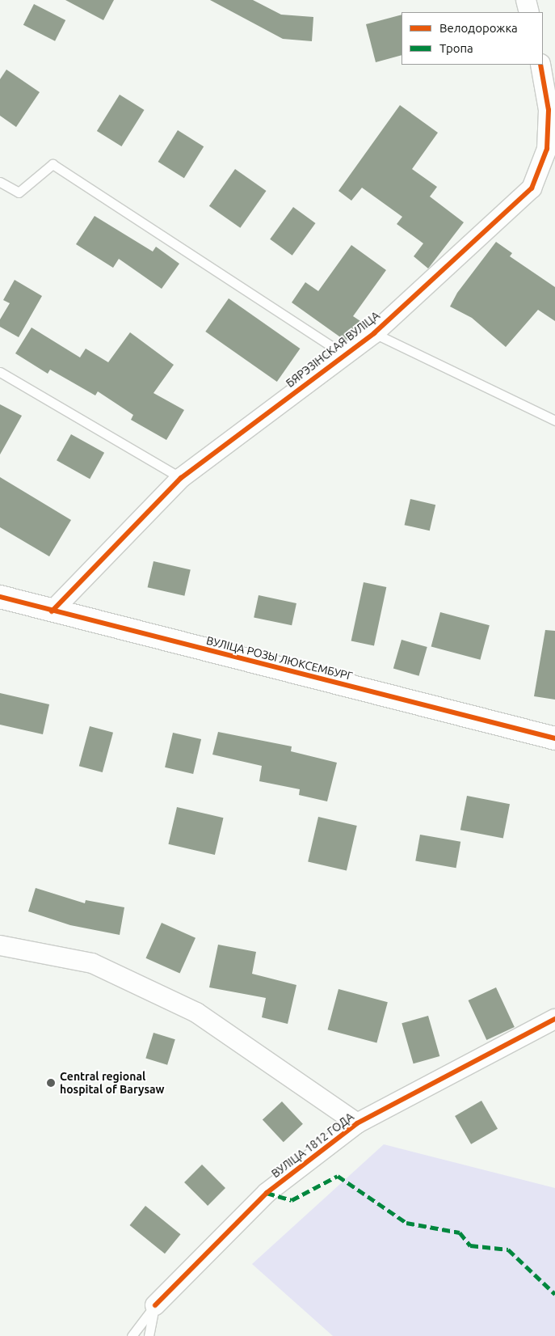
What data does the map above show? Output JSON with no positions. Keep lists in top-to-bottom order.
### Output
{
  "streets": {
    "main road": ["ВУЛІЦА РОЗЫ ЛЮКСЕМБУРГ"],
    "street": ["БЯРЭЗІНСКАЯ ВУЛІЦА", "ВУЛІЦА 1812 ГОДА"]
  },
  "crossings": [
    ["БЯРЭЗІНСКАЯ ВУЛІЦА", "ВУЛІЦА РОЗЫ ЛЮКСЕМБУРГ"]
  ],
  "places": ["Central regional hospital of Barysaw"],
  "legend": ["Велодорожка", "Тропа"]
}
